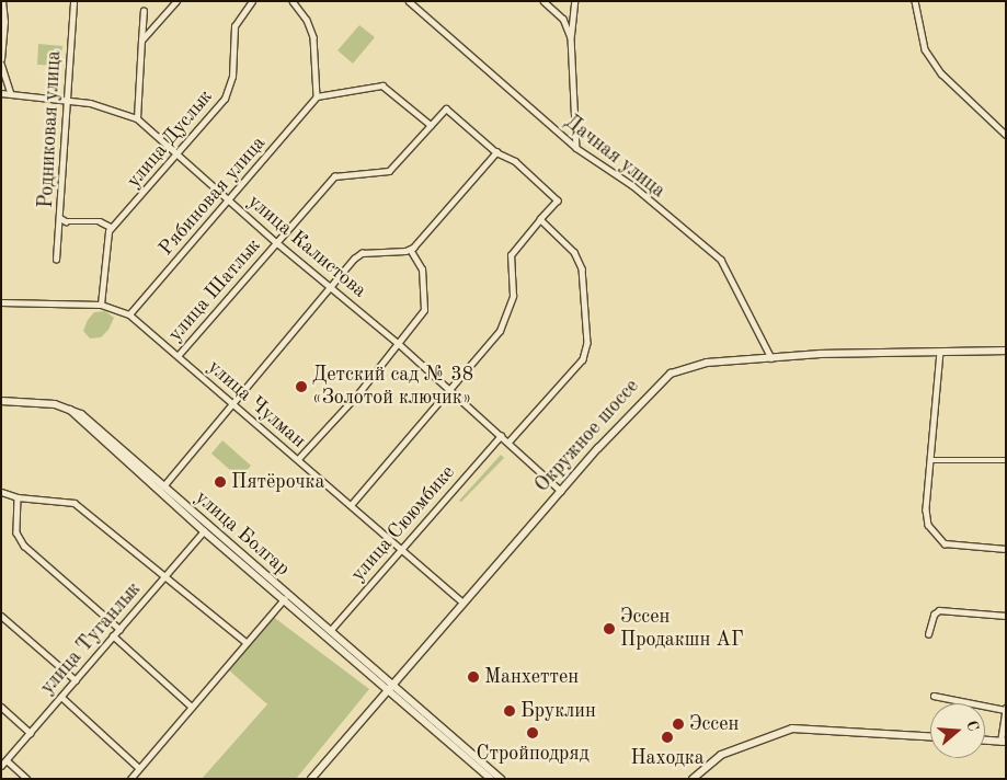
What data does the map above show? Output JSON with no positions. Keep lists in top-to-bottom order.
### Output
{
  "streets": {
    "street": [
      "Родниковая улица",
      "улица Дуслык",
      "Дачная улица",
      "Рябиновая улица",
      "улица Калистова",
      "улица Шатлык",
      "улица Чулман",
      "Окружное шоссе",
      "улица Сююмбике",
      "улица Болгар",
      "улица Туганлык"
    ]
  },
  "crossings": [
    ["Родниковая улица", "улица Калистова"],
    ["улица Дуслык", "улица Калистова"],
    ["Дачная улица", "Окружное шоссе"],
    ["Рябиновая улица", "улица Калистова"],
    ["Рябиновая улица", "улица Чулман"],
    ["улица Калистова", "улица Шатлык"],
    ["улица Калистова", "Окружное шоссе"],
    ["улица Калистова", "улица Сююмбике"],
    ["улица Шатлык", "улица Чулман"],
    ["улица Чулман", "Окружное шоссе"],
    ["улица Чулман", "улица Сююмбике"],
    ["Окружное шоссе", "улица Болгар"],
    ["улица Сююмбике", "улица Болгар"],
    ["улица Болгар", "улица Туганлык"]
  ],
  "places": [
    "Детский сад № 38 «Золотой ключик»",
    "Пятёрочка",
    "Эссен Продакшн АГ",
    "Манхеттен",
    "Бруклин",
    "Эссен",
    "Стройподряд",
    "Находка"
  ],
  "north": "right"
}
